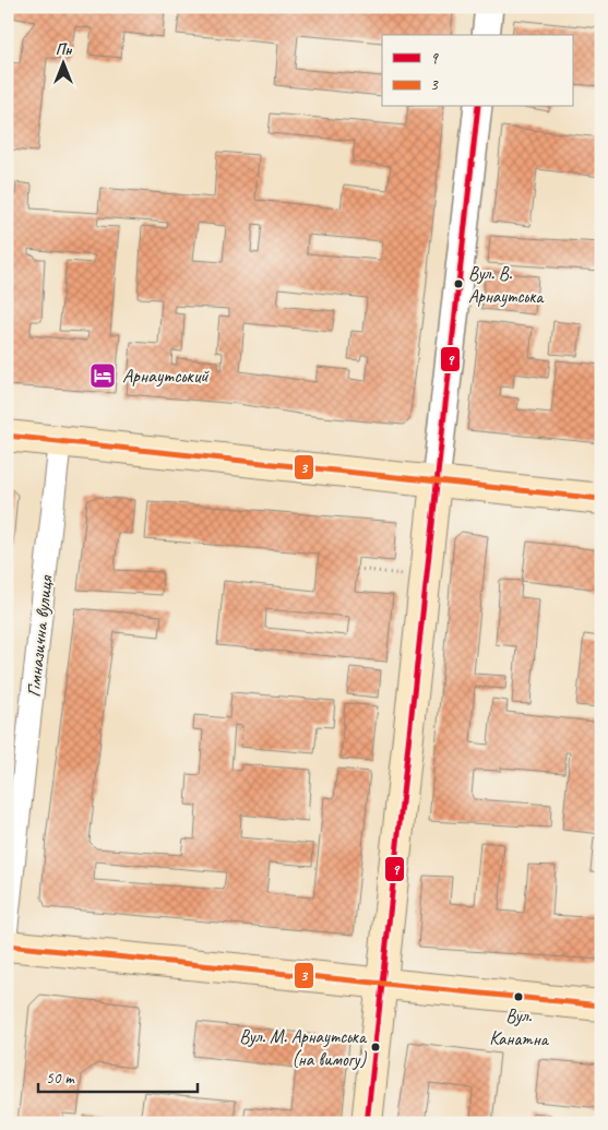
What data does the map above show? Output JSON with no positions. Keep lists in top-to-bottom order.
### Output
{
  "streets": {
    "street": ["Гімназична вулиця"]
  },
  "places": {
    "other": ["Вул. В. Арнаутська", "Вул. Канатна", "Вул. М. Арнаутська (на вимогу)"],
    "hotel": ["Арнаутський"]
  },
  "lines": ["transit line 9", "transit line 3"],
  "legend": ["9", "3"],
  "scale_bar": "50 m",
  "north": "top"
}
